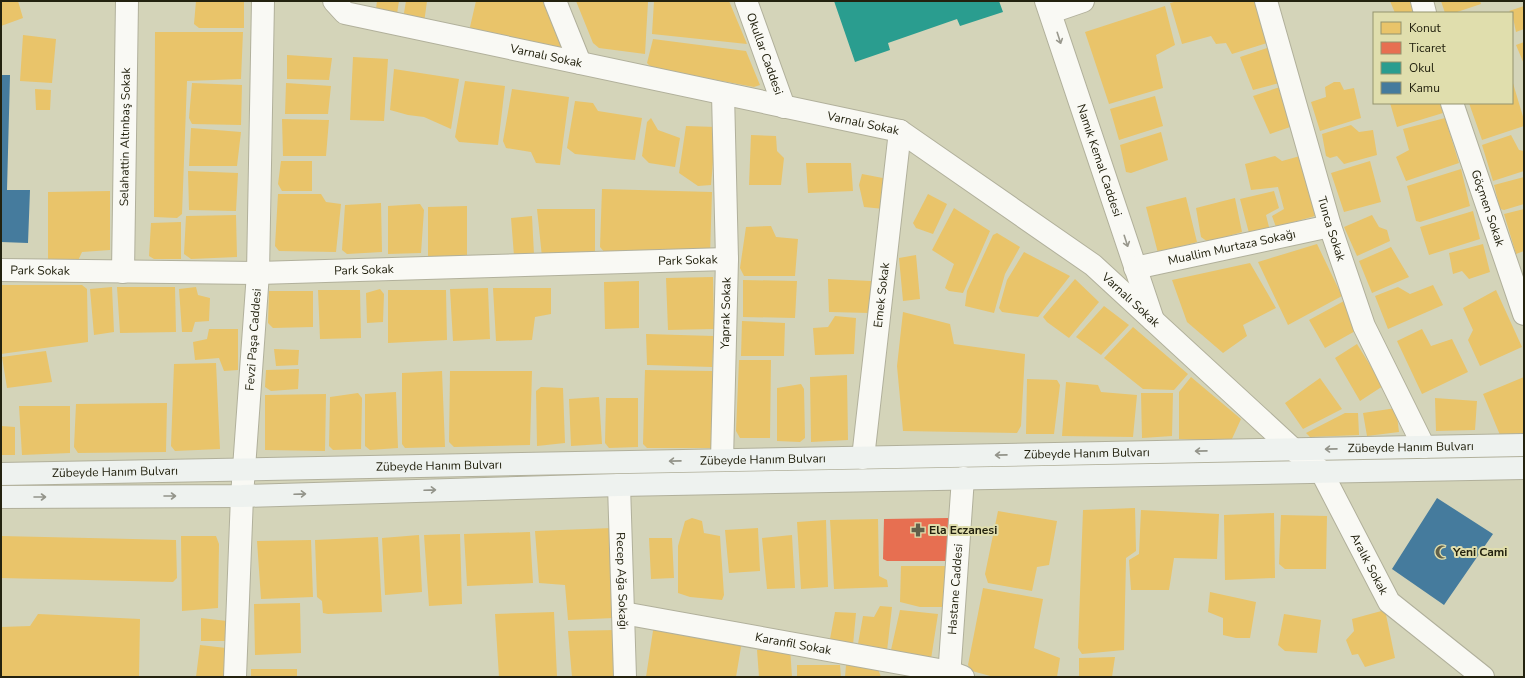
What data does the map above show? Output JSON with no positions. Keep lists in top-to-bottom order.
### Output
{
  "streets": {
    "main road": ["Zübeyde Hanım Bulvarı"],
    "street": [
      "Okullar Caddesi",
      "Varnalı Sokak",
      "Selahattin Altınbaş Sokak",
      "Namık Kemal Caddesi",
      "Göçmen Sokak",
      "Tunca Sokak",
      "Muallim Murtaza Sokağı",
      "Park Sokak",
      "Emek Sokak",
      "Yaprak Sokak",
      "Fevzi Paşa Caddesi",
      "Aralık Sokak",
      "Recep Ağa Sokağı",
      "Hastane Caddesi",
      "Karanfil Sokak"
    ]
  },
  "crossings": [
    ["Okullar Caddesi", "Varnalı Sokak"],
    ["Varnalı Sokak", "Namık Kemal Caddesi"],
    ["Varnalı Sokak", "Emek Sokak"],
    ["Varnalı Sokak", "Yaprak Sokak"],
    ["Varnalı Sokak", "Zübeyde Hanım Bulvarı"],
    ["Varnalı Sokak", "Aralık Sokak"],
    ["Selahattin Altınbaş Sokak", "Park Sokak"],
    ["Namık Kemal Caddesi", "Muallim Murtaza Sokağı"],
    ["Tunca Sokak", "Muallim Murtaza Sokağı"],
    ["Tunca Sokak", "Zübeyde Hanım Bulvarı"],
    ["Park Sokak", "Yaprak Sokak"],
    ["Park Sokak", "Fevzi Paşa Caddesi"],
    ["Emek Sokak", "Zübeyde Hanım Bulvarı"],
    ["Yaprak Sokak", "Zübeyde Hanım Bulvarı"],
    ["Fevzi Paşa Caddesi", "Zübeyde Hanım Bulvarı"],
    ["Zübeyde Hanım Bulvarı", "Aralık Sokak"],
    ["Recep Ağa Sokağı", "Karanfil Sokak"],
    ["Hastane Caddesi", "Karanfil Sokak"]
  ],
  "one_way": ["Namık Kemal Caddesi"],
  "places": {
    "pharmacy": ["Ela Eczanesi"],
    "mosque": ["Yeni Cami"]
  },
  "legend": [
    "Konut",
    "Ticaret",
    "Okul",
    "Kamu"
  ]
}
